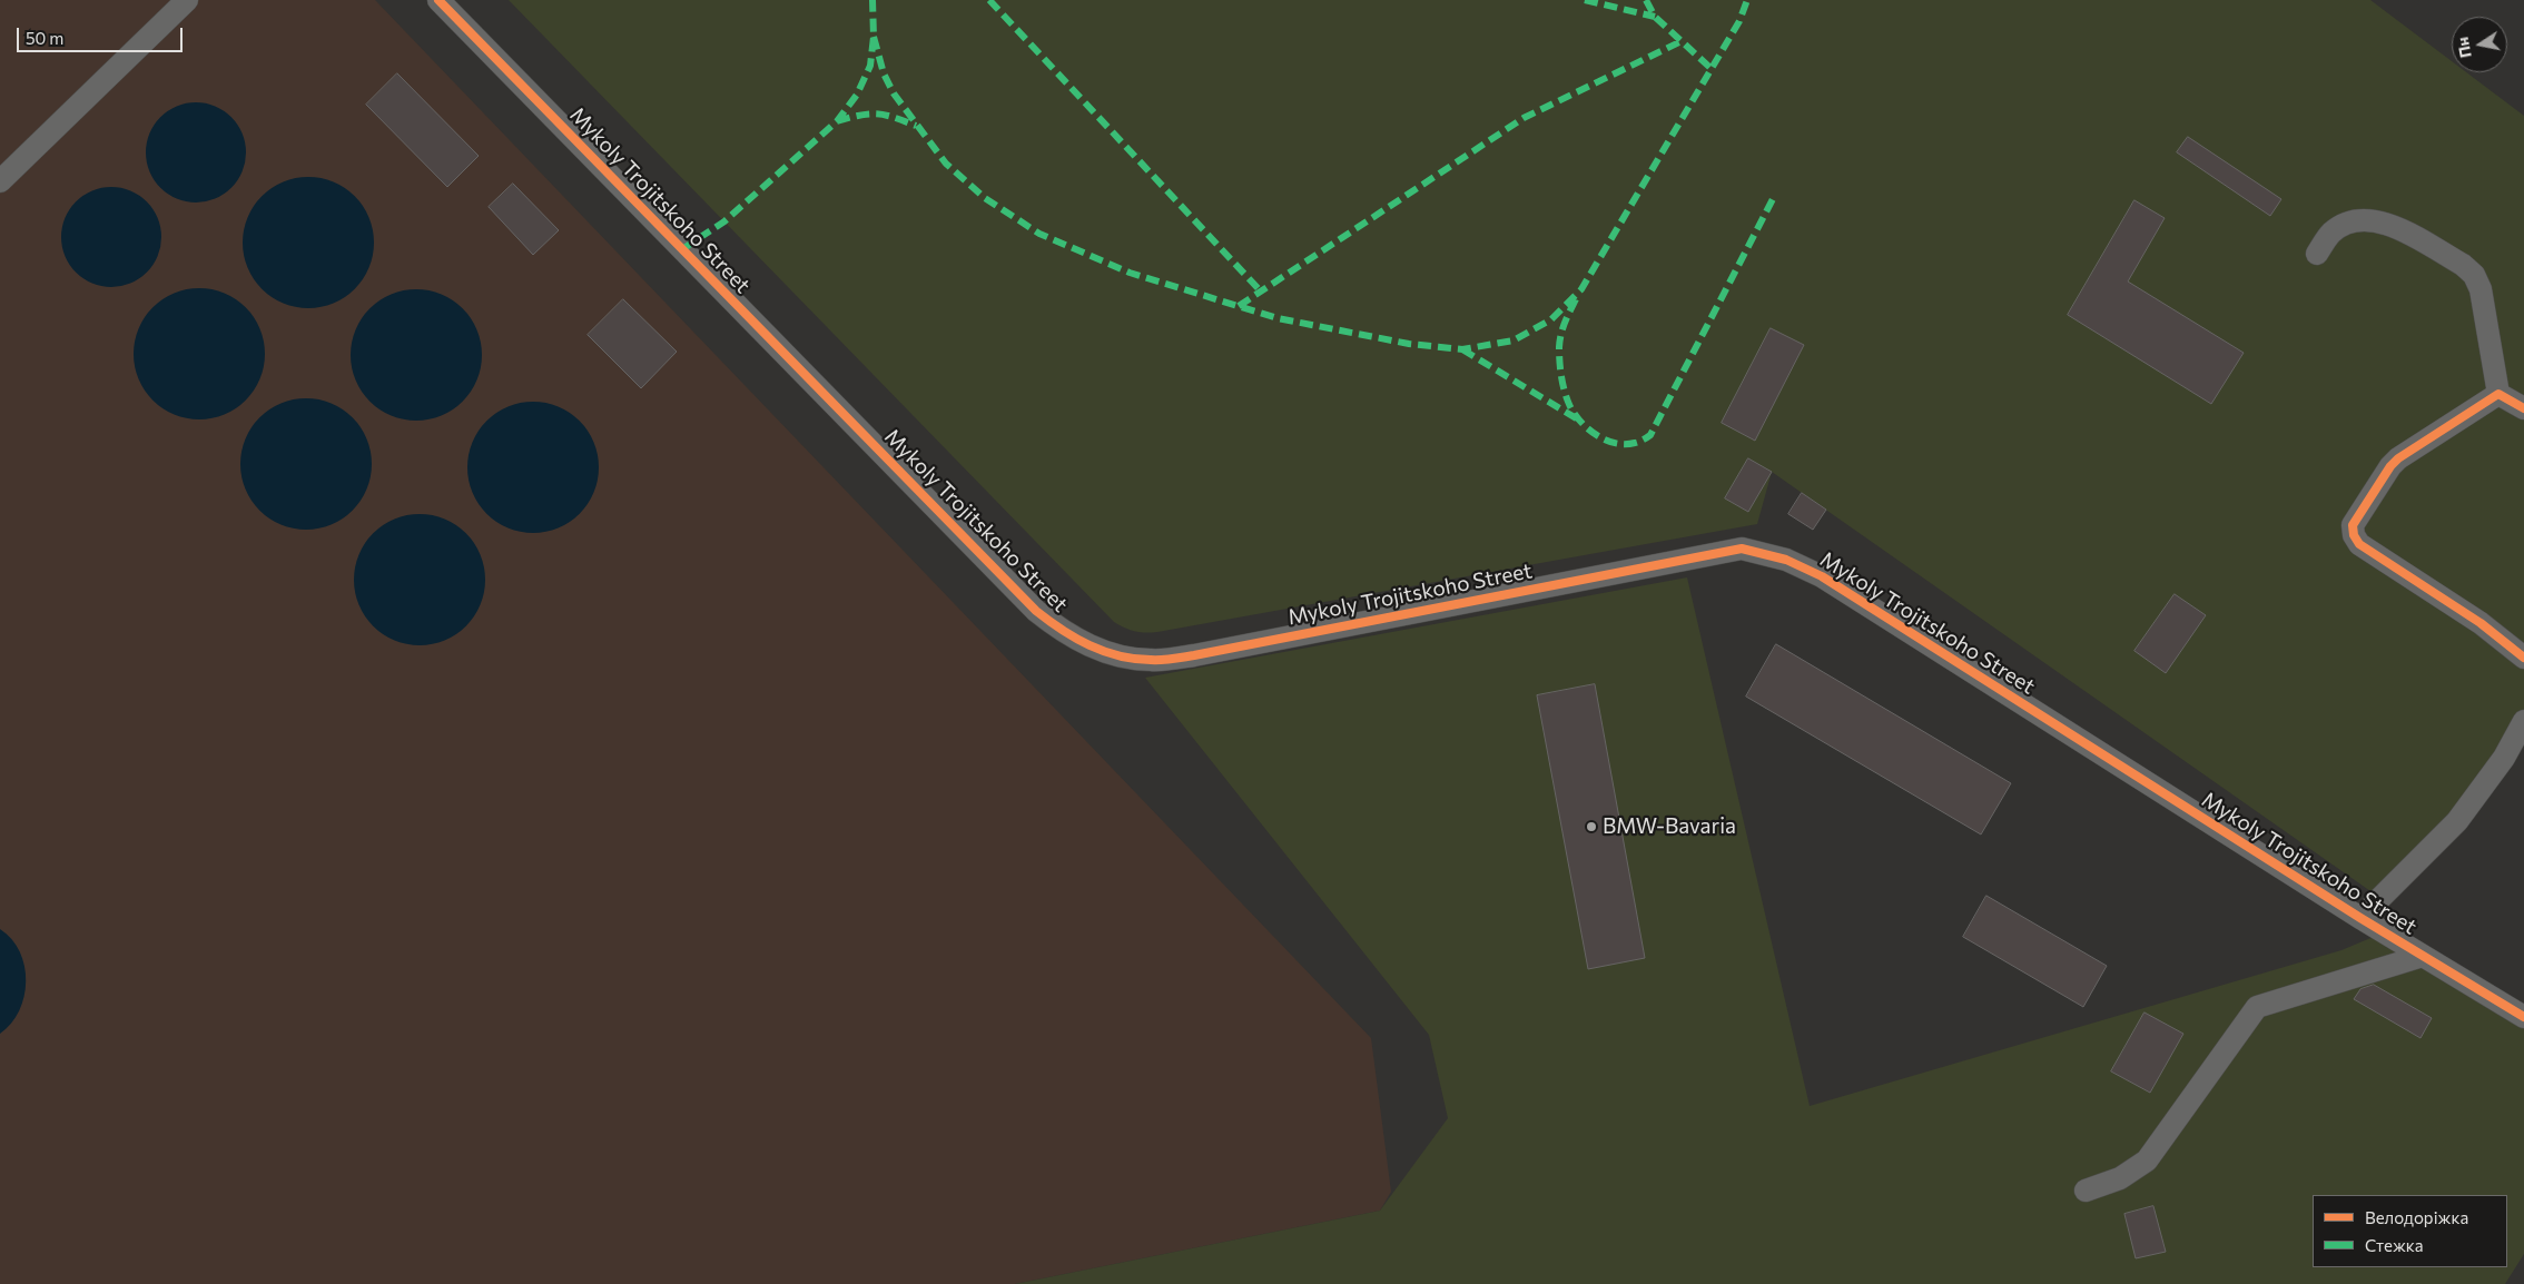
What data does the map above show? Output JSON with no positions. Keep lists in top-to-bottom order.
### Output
{
  "streets": {
    "street": ["Mykoly Trojitskoho Street"]
  },
  "places": ["BMW-Bavaria"],
  "legend": ["Велодоріжка", "Стежка"],
  "scale_bar": "50 m",
  "north": "left"
}
